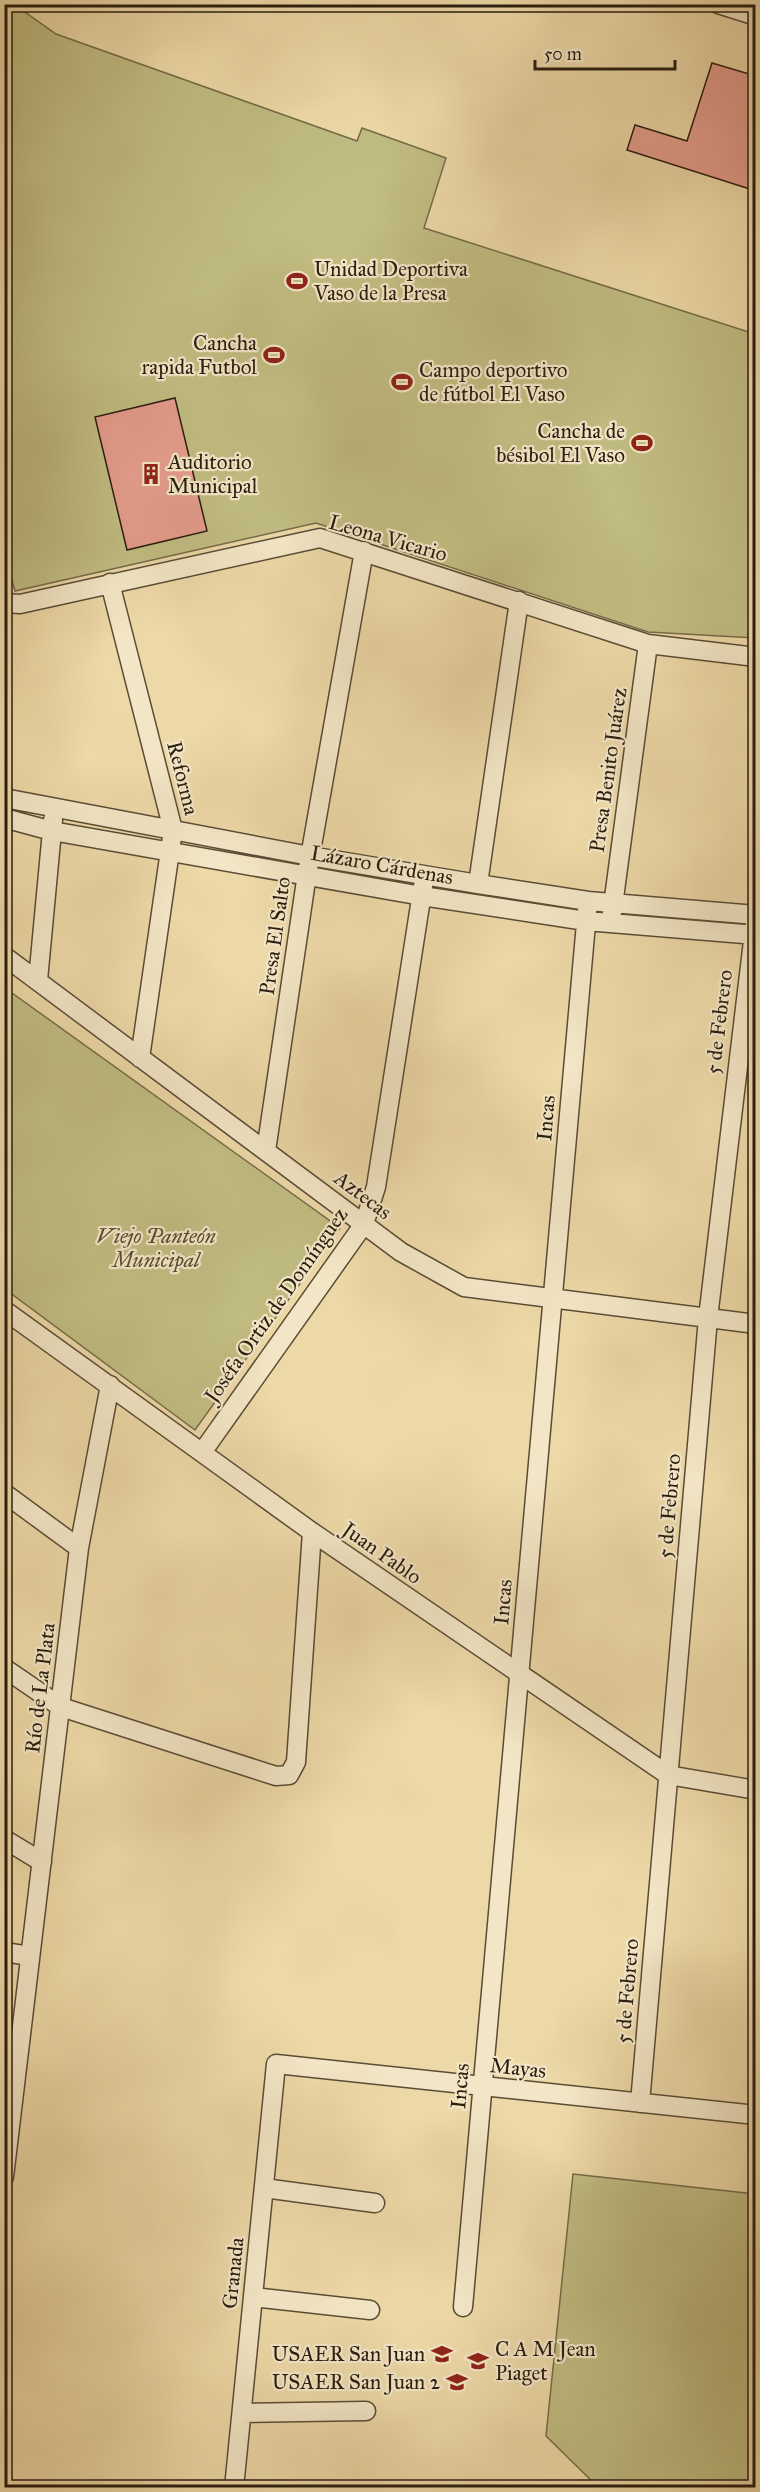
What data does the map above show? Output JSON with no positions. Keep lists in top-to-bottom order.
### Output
{
  "streets": {
    "street": [
      "Leona Vicario",
      "Presa Benito Juárez",
      "Reforma",
      "Lázaro Cárdenas",
      "Presa El Salto",
      "5 de Febrero",
      "Incas",
      "Aztecas",
      "Joséfa Ortiz de Domínguez",
      "Juan Pablo",
      "Río de La Plata",
      "Mayas",
      "Granada"
    ]
  },
  "crossings": [
    ["Leona Vicario", "Presa Benito Juárez"],
    ["Leona Vicario", "Reforma"],
    ["Leona Vicario", "Presa El Salto"],
    ["Presa Benito Juárez", "Lázaro Cárdenas"],
    ["Reforma", "Lázaro Cárdenas"],
    ["Reforma", "Aztecas"],
    ["Lázaro Cárdenas", "Presa El Salto"],
    ["Lázaro Cárdenas", "5 de Febrero"],
    ["Lázaro Cárdenas", "Incas"],
    ["Lázaro Cárdenas", "Joséfa Ortiz de Domínguez"],
    ["Presa El Salto", "Aztecas"],
    ["5 de Febrero", "Aztecas"],
    ["5 de Febrero", "Juan Pablo"],
    ["5 de Febrero", "Mayas"],
    ["Incas", "Aztecas"],
    ["Incas", "Juan Pablo"],
    ["Incas", "Mayas"],
    ["Aztecas", "Joséfa Ortiz de Domínguez"],
    ["Joséfa Ortiz de Domínguez", "Juan Pablo"],
    ["Juan Pablo", "Río de La Plata"],
    ["Mayas", "Granada"]
  ],
  "parks": ["Viejo Panteón Municipal"],
  "places": {
    "sports": [
      "Unidad Deportiva Vaso de la Presa",
      "Cancha rapida Futbol",
      "Campo deportivo de fútbol El Vaso",
      "Cancha de bésibol El Vaso"
    ],
    "building": ["Auditorio Municipal"],
    "school or university": ["USAER San Juan", "C A M Jean Piaget", "USAER San Juan 2"]
  },
  "scale_bar": "50 m"
}
